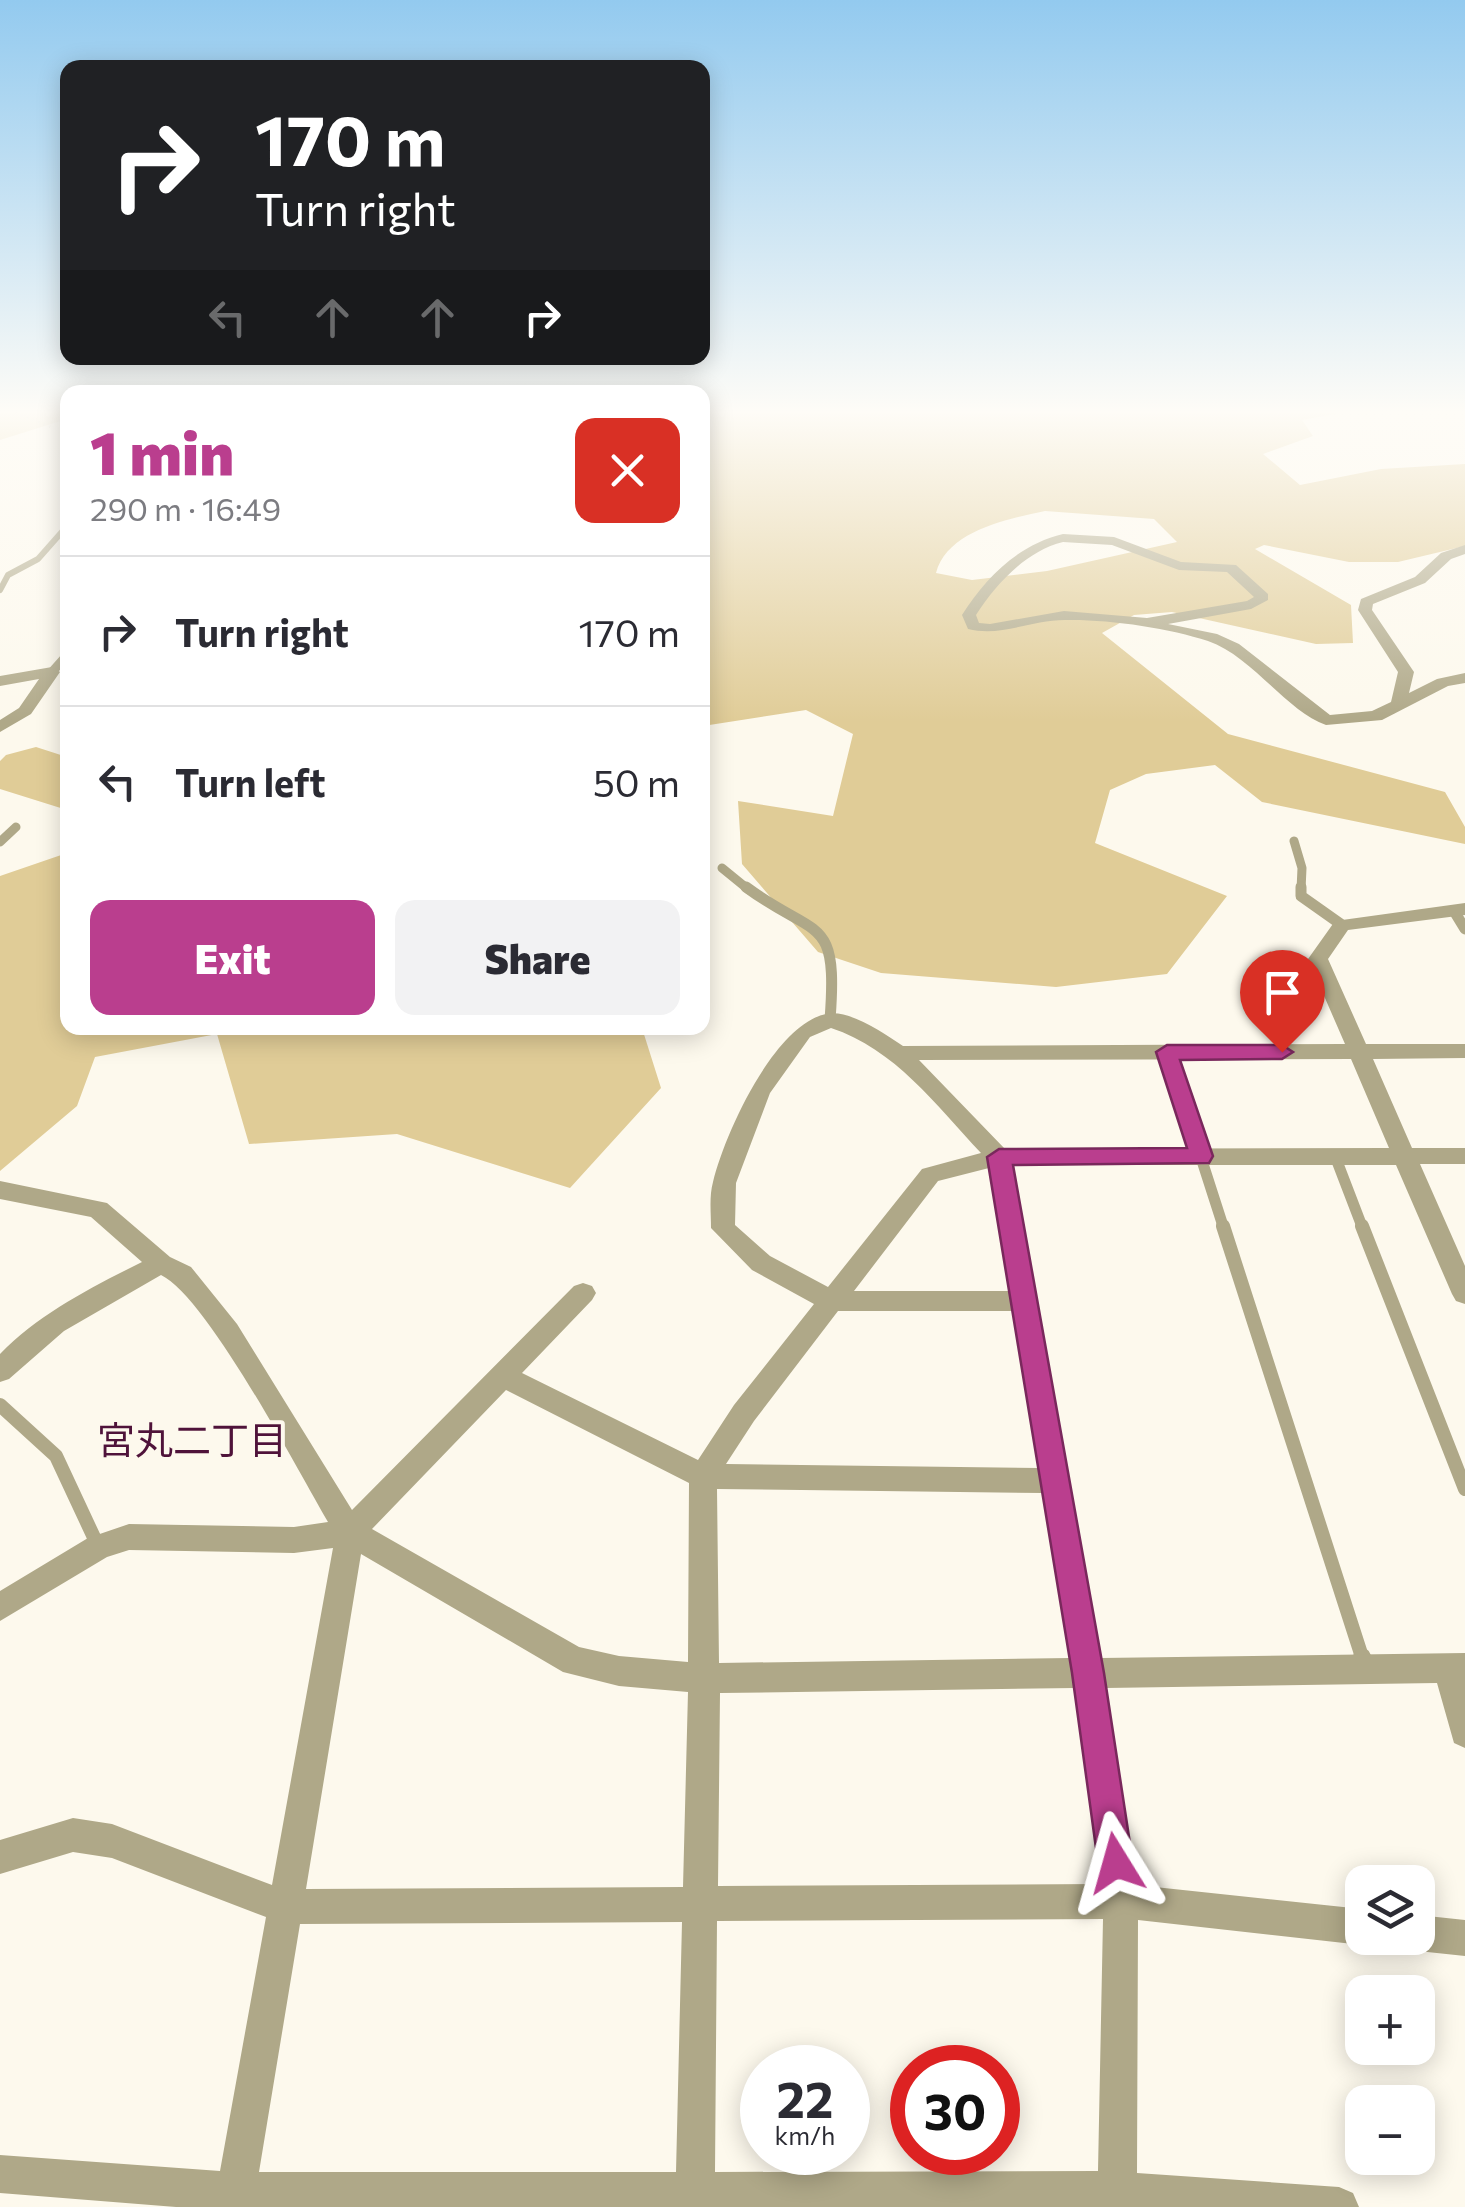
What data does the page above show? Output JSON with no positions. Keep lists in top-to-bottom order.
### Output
{
  "districts": ["宮丸二丁目"],
  "page": {
    "turn": ["170 m", "Turn right"],
    "heading": ["1 min", "290 m · 16:49"],
    "list": [
      {
        "name": "Turn right",
        "value": "170 m"
      },
      {
        "name": "Turn left",
        "value": "50 m"
      }
    ],
    "buttons": ["Exit", "Share"],
    "map_buttons": ["+", "−"],
    "speed": "22 km/h",
    "limit": "30"
  }
}
